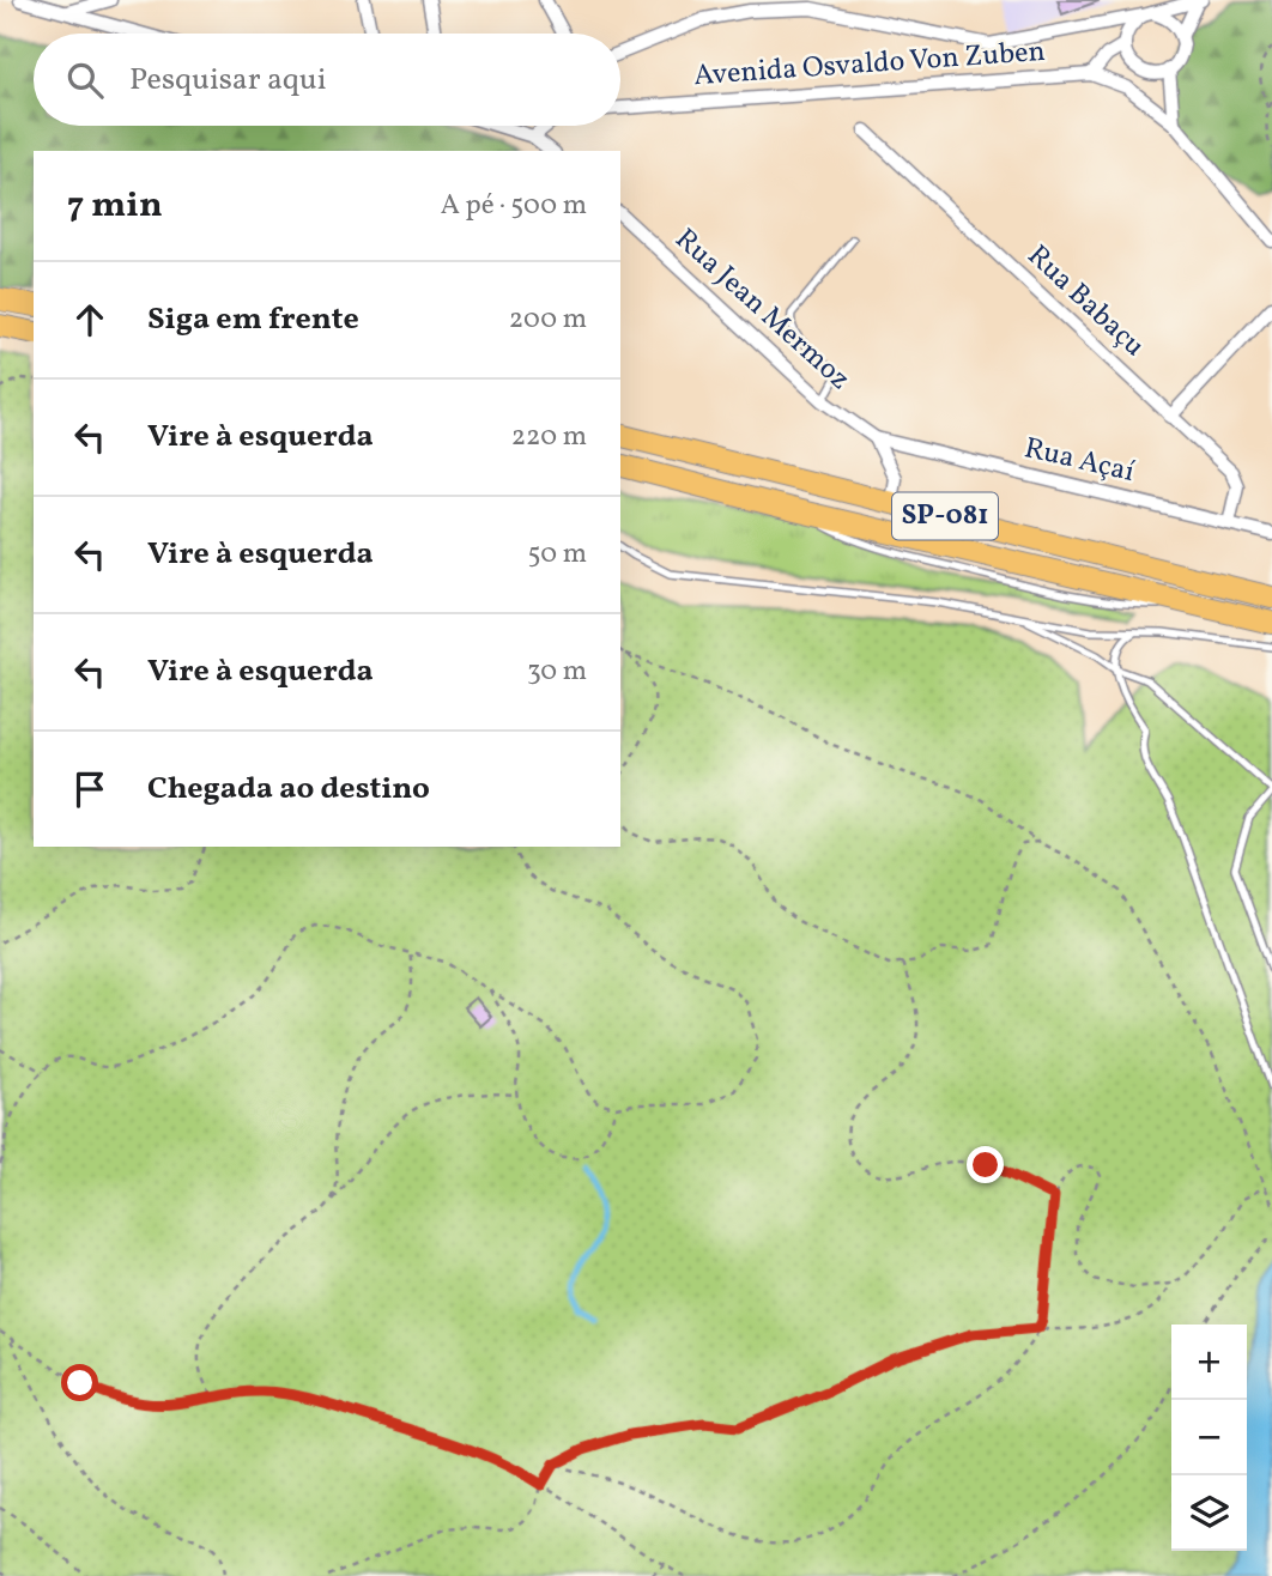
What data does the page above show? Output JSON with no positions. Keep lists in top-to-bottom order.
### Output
{
  "streets": {
    "main road": ["SP-081"],
    "street": [
      "Avenida Osvaldo Von Zuben",
      "Rua Babaçu",
      "Rua Jean Mermoz",
      "Rua Açaí"
    ]
  },
  "crossings": [
    ["Rua Babaçu", "Rua Açaí"],
    ["Rua Jean Mermoz", "Rua Açaí"]
  ],
  "page": {
    "search": "Pesquisar aqui",
    "heading": ["7 min", "A pé · 500 m"],
    "list": [
      ["Siga em frente", "200 m"],
      ["Vire à esquerda", "220 m"],
      ["Vire à esquerda", "50 m"],
      ["Vire à esquerda", "30 m"],
      "Chegada ao destino"
    ],
    "map_buttons": ["+", "−"]
  }
}
